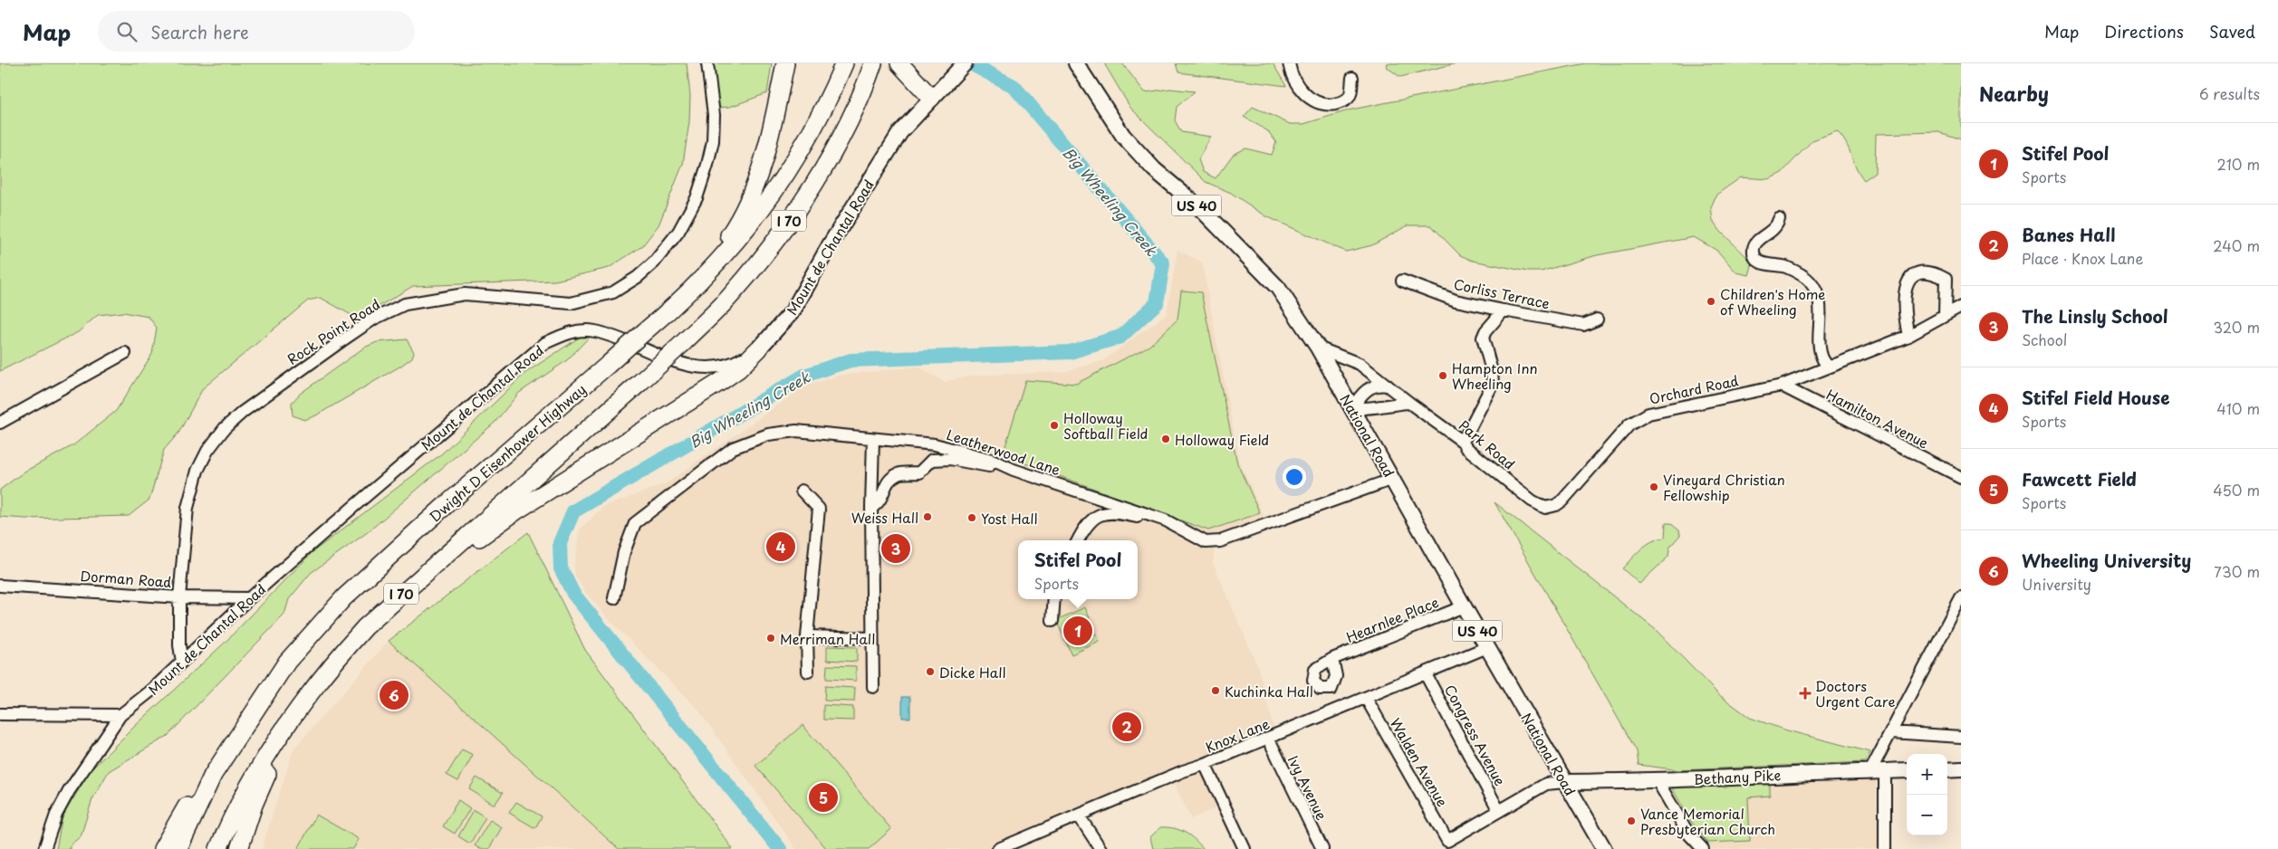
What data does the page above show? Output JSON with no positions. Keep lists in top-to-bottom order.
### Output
{
  "streets": {
    "highway": ["I 70", "Dwight D Eisenhower Highway"],
    "main road": [
      "US 40",
      "Mount de Chantal Road",
      "National Road",
      "Bethany Pike"
    ],
    "street": [
      "Corliss Terrace",
      "Rock Point Road",
      "Orchard Road",
      "Hamilton Avenue",
      "Park Road",
      "Leatherwood Lane",
      "Dorman Road",
      "Hearnlee Place",
      "Knox Lane",
      "Congress Avenue",
      "Walden Avenue",
      "Ivy Avenue"
    ]
  },
  "crossings": [
    ["Mount de Chantal Road", "Rock Point Road"],
    ["Mount de Chantal Road", "Dorman Road"],
    ["Rock Point Road", "Dorman Road"],
    ["Orchard Road", "Hamilton Avenue"],
    ["Orchard Road", "Park Road"],
    ["National Road", "Park Road"],
    ["National Road", "Leatherwood Lane"],
    ["National Road", "Hearnlee Place"],
    ["National Road", "Knox Lane"],
    ["National Road", "Bethany Pike"],
    ["Knox Lane", "Congress Avenue"],
    ["Knox Lane", "Walden Avenue"],
    ["Knox Lane", "Ivy Avenue"],
    ["Congress Avenue", "Walden Avenue"]
  ],
  "water": ["Big Wheeling Creek"],
  "places": {
    "other": [
      "Children's Home of Wheeling",
      "Hampton Inn Wheeling",
      "Holloway Softball Field",
      "Holloway Field",
      "Vineyard Christian Fellowship",
      "Weiss Hall",
      "Yost Hall",
      "Merriman Hall",
      "Dicke Hall",
      "Kuchinka Hall",
      "Vance Memorial Presbyterian Church"
    ],
    "health": ["Doctors Urgent Care"]
  },
  "page": {
    "header": "Map",
    "search": "Search here",
    "nav": ["Map", "Directions", "Saved"],
    "heading": ["Nearby", "6 results"],
    "list": [
      {
        "mark": "1",
        "name": "Stifel Pool",
        "note": "Sports",
        "value": "210 m"
      },
      {
        "mark": "2",
        "name": "Banes Hall",
        "note": "Place · Knox Lane",
        "value": "240 m"
      },
      {
        "mark": "3",
        "name": "The Linsly School",
        "note": "School",
        "value": "320 m"
      },
      {
        "mark": "4",
        "name": "Stifel Field House",
        "note": "Sports",
        "value": "410 m"
      },
      {
        "mark": "5",
        "name": "Fawcett Field",
        "note": "Sports",
        "value": "450 m"
      },
      {
        "mark": "6",
        "name": "Wheeling University",
        "note": "University",
        "value": "730 m"
      }
    ],
    "pins": [
      "4",
      "3",
      "1",
      "6",
      "2",
      "5"
    ],
    "popup": ["Stifel Pool", "Sports"],
    "map_buttons": ["+", "−"]
  }
}
